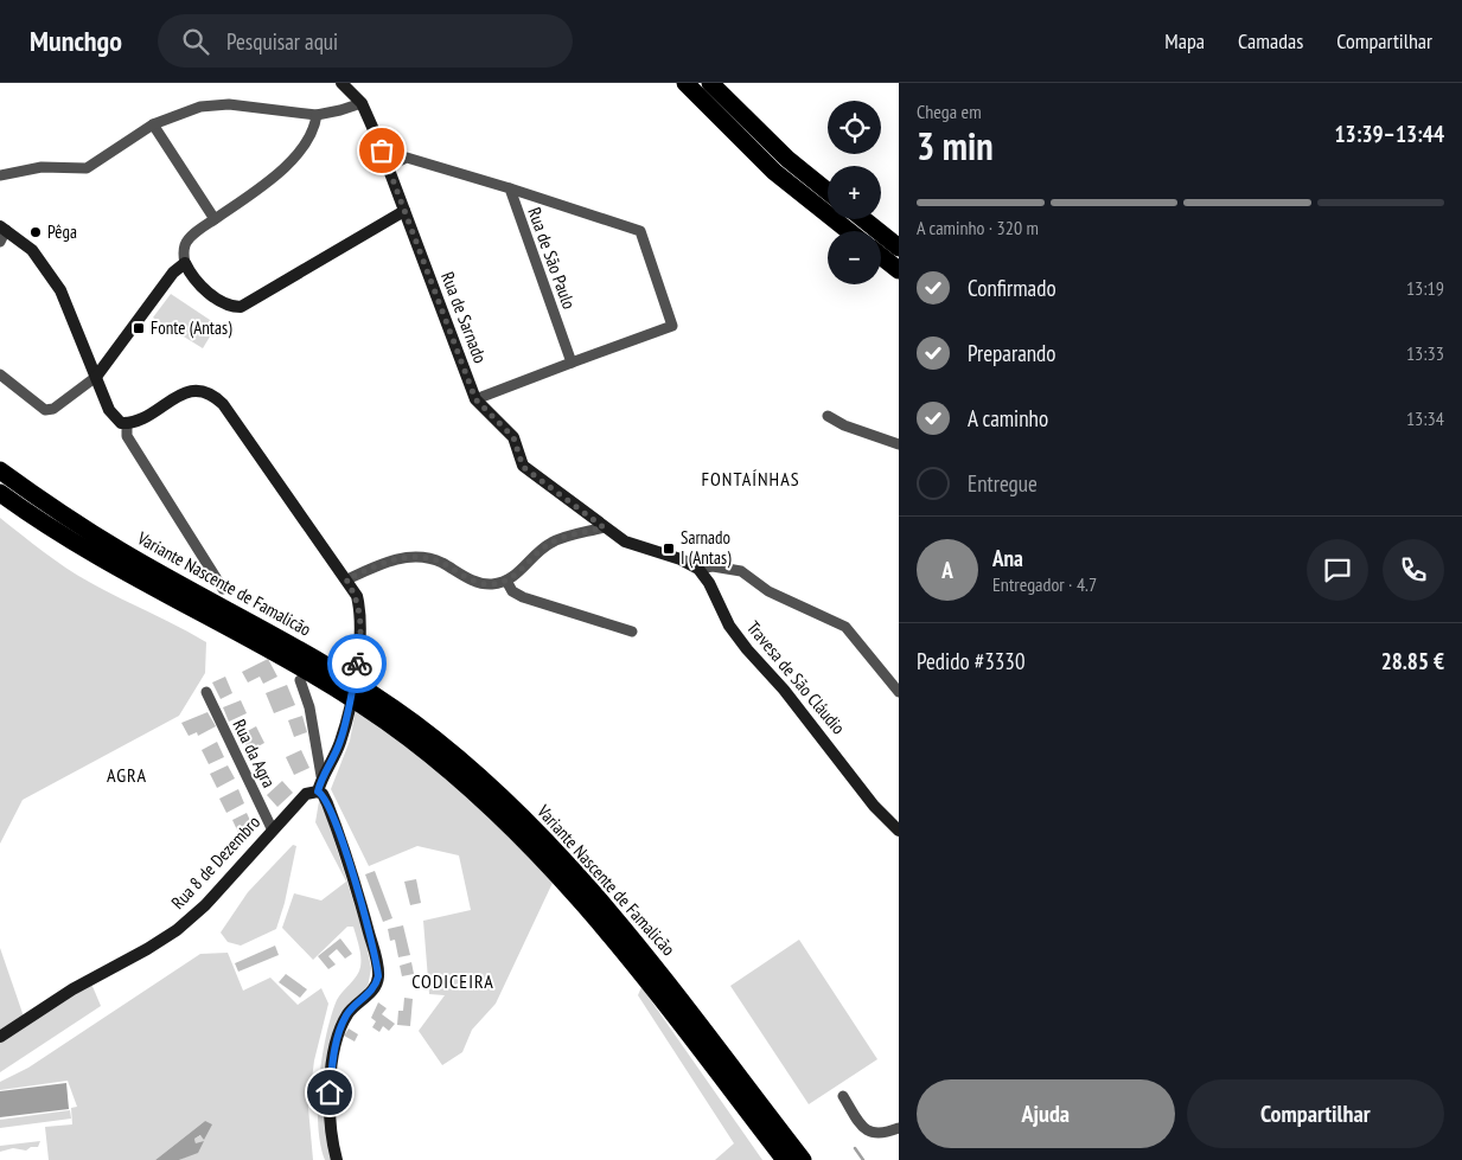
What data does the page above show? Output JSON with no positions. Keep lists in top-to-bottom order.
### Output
{
  "streets": {
    "highway": ["Variante Nascente de Famalicão"],
    "street": [
      "Rua de São Paulo",
      "Rua de Sarnado",
      "Travesa de São Cláudio",
      "Rua da Agra",
      "Rua 8 de Dezembro"
    ]
  },
  "crossings": [
    ["Rua da Agra", "Rua 8 de Dezembro"]
  ],
  "districts": ["FONTAÍNHAS", "AGRA", "CODICEIRA"],
  "places": {
    "other": ["Pêga"],
    "transit": ["Fonte (Antas)", "Sarnado I (Antas)"]
  },
  "page": {
    "header": "Munchgo",
    "search": "Pesquisar aqui",
    "nav": ["Mapa", "Camadas", "Compartilhar"],
    "heading": ["3 min", "Chega em", "13:39–13:44"],
    "panel": [
      "Ana",
      "Entregador · 4.7",
      "Pedido #3330",
      "28.85 €"
    ],
    "map_buttons": ["+", "−"],
    "bar": "A caminho · 320 m",
    "list": [
      ["Confirmado", "13:19"],
      ["Preparando", "13:33"],
      ["A caminho", "13:34"],
      "Entregue"
    ],
    "round": "A",
    "buttons": ["Ajuda", "Compartilhar"]
  }
}
